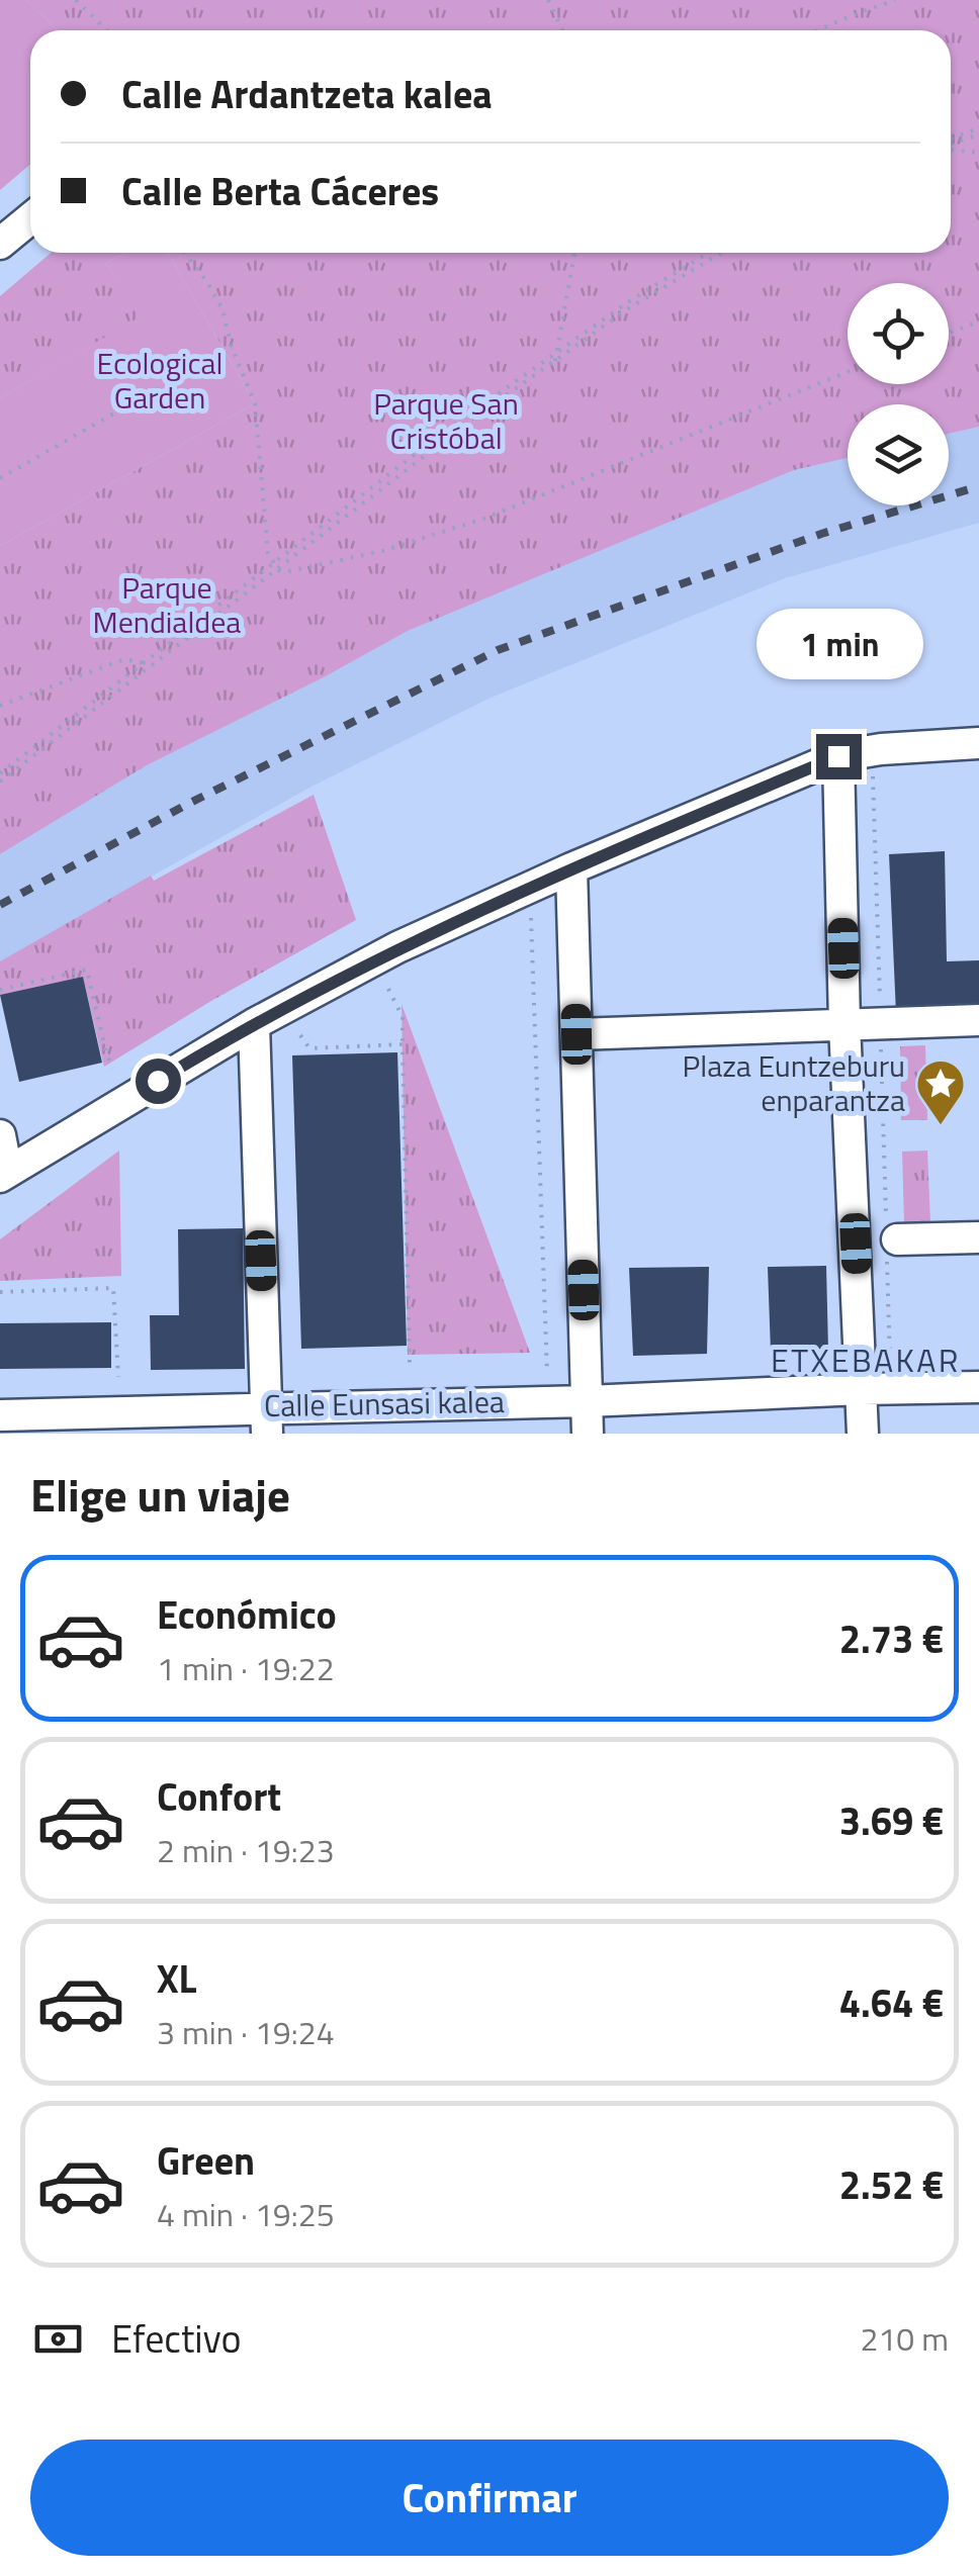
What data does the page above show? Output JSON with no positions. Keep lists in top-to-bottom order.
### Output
{
  "streets": {
    "street": ["Calle Eunsasi kalea"]
  },
  "districts": ["ETXEBAKAR"],
  "parks": ["Ecological Garden", "Parque San Cristóbal", "Parque Mendialdea"],
  "places": {
    "place": ["Plaza Euntzeburu enparantza"]
  },
  "page": {
    "banner": ["Calle Ardantzeta kalea", "Calle Berta Cáceres"],
    "bubble": "1 min",
    "heading": "Elige un viaje",
    "list": [
      {
        "name": "Económico",
        "note": "1 min · 19:22",
        "value": "2.73 €"
      },
      {
        "name": "Confort",
        "note": "2 min · 19:23",
        "value": "3.69 €"
      },
      {
        "name": "XL",
        "note": "3 min · 19:24",
        "value": "4.64 €"
      },
      {
        "name": "Green",
        "note": "4 min · 19:25",
        "value": "2.52 €"
      }
    ],
    "pay": ["Efectivo", "210 m"],
    "buttons": "Confirmar"
  }
}
